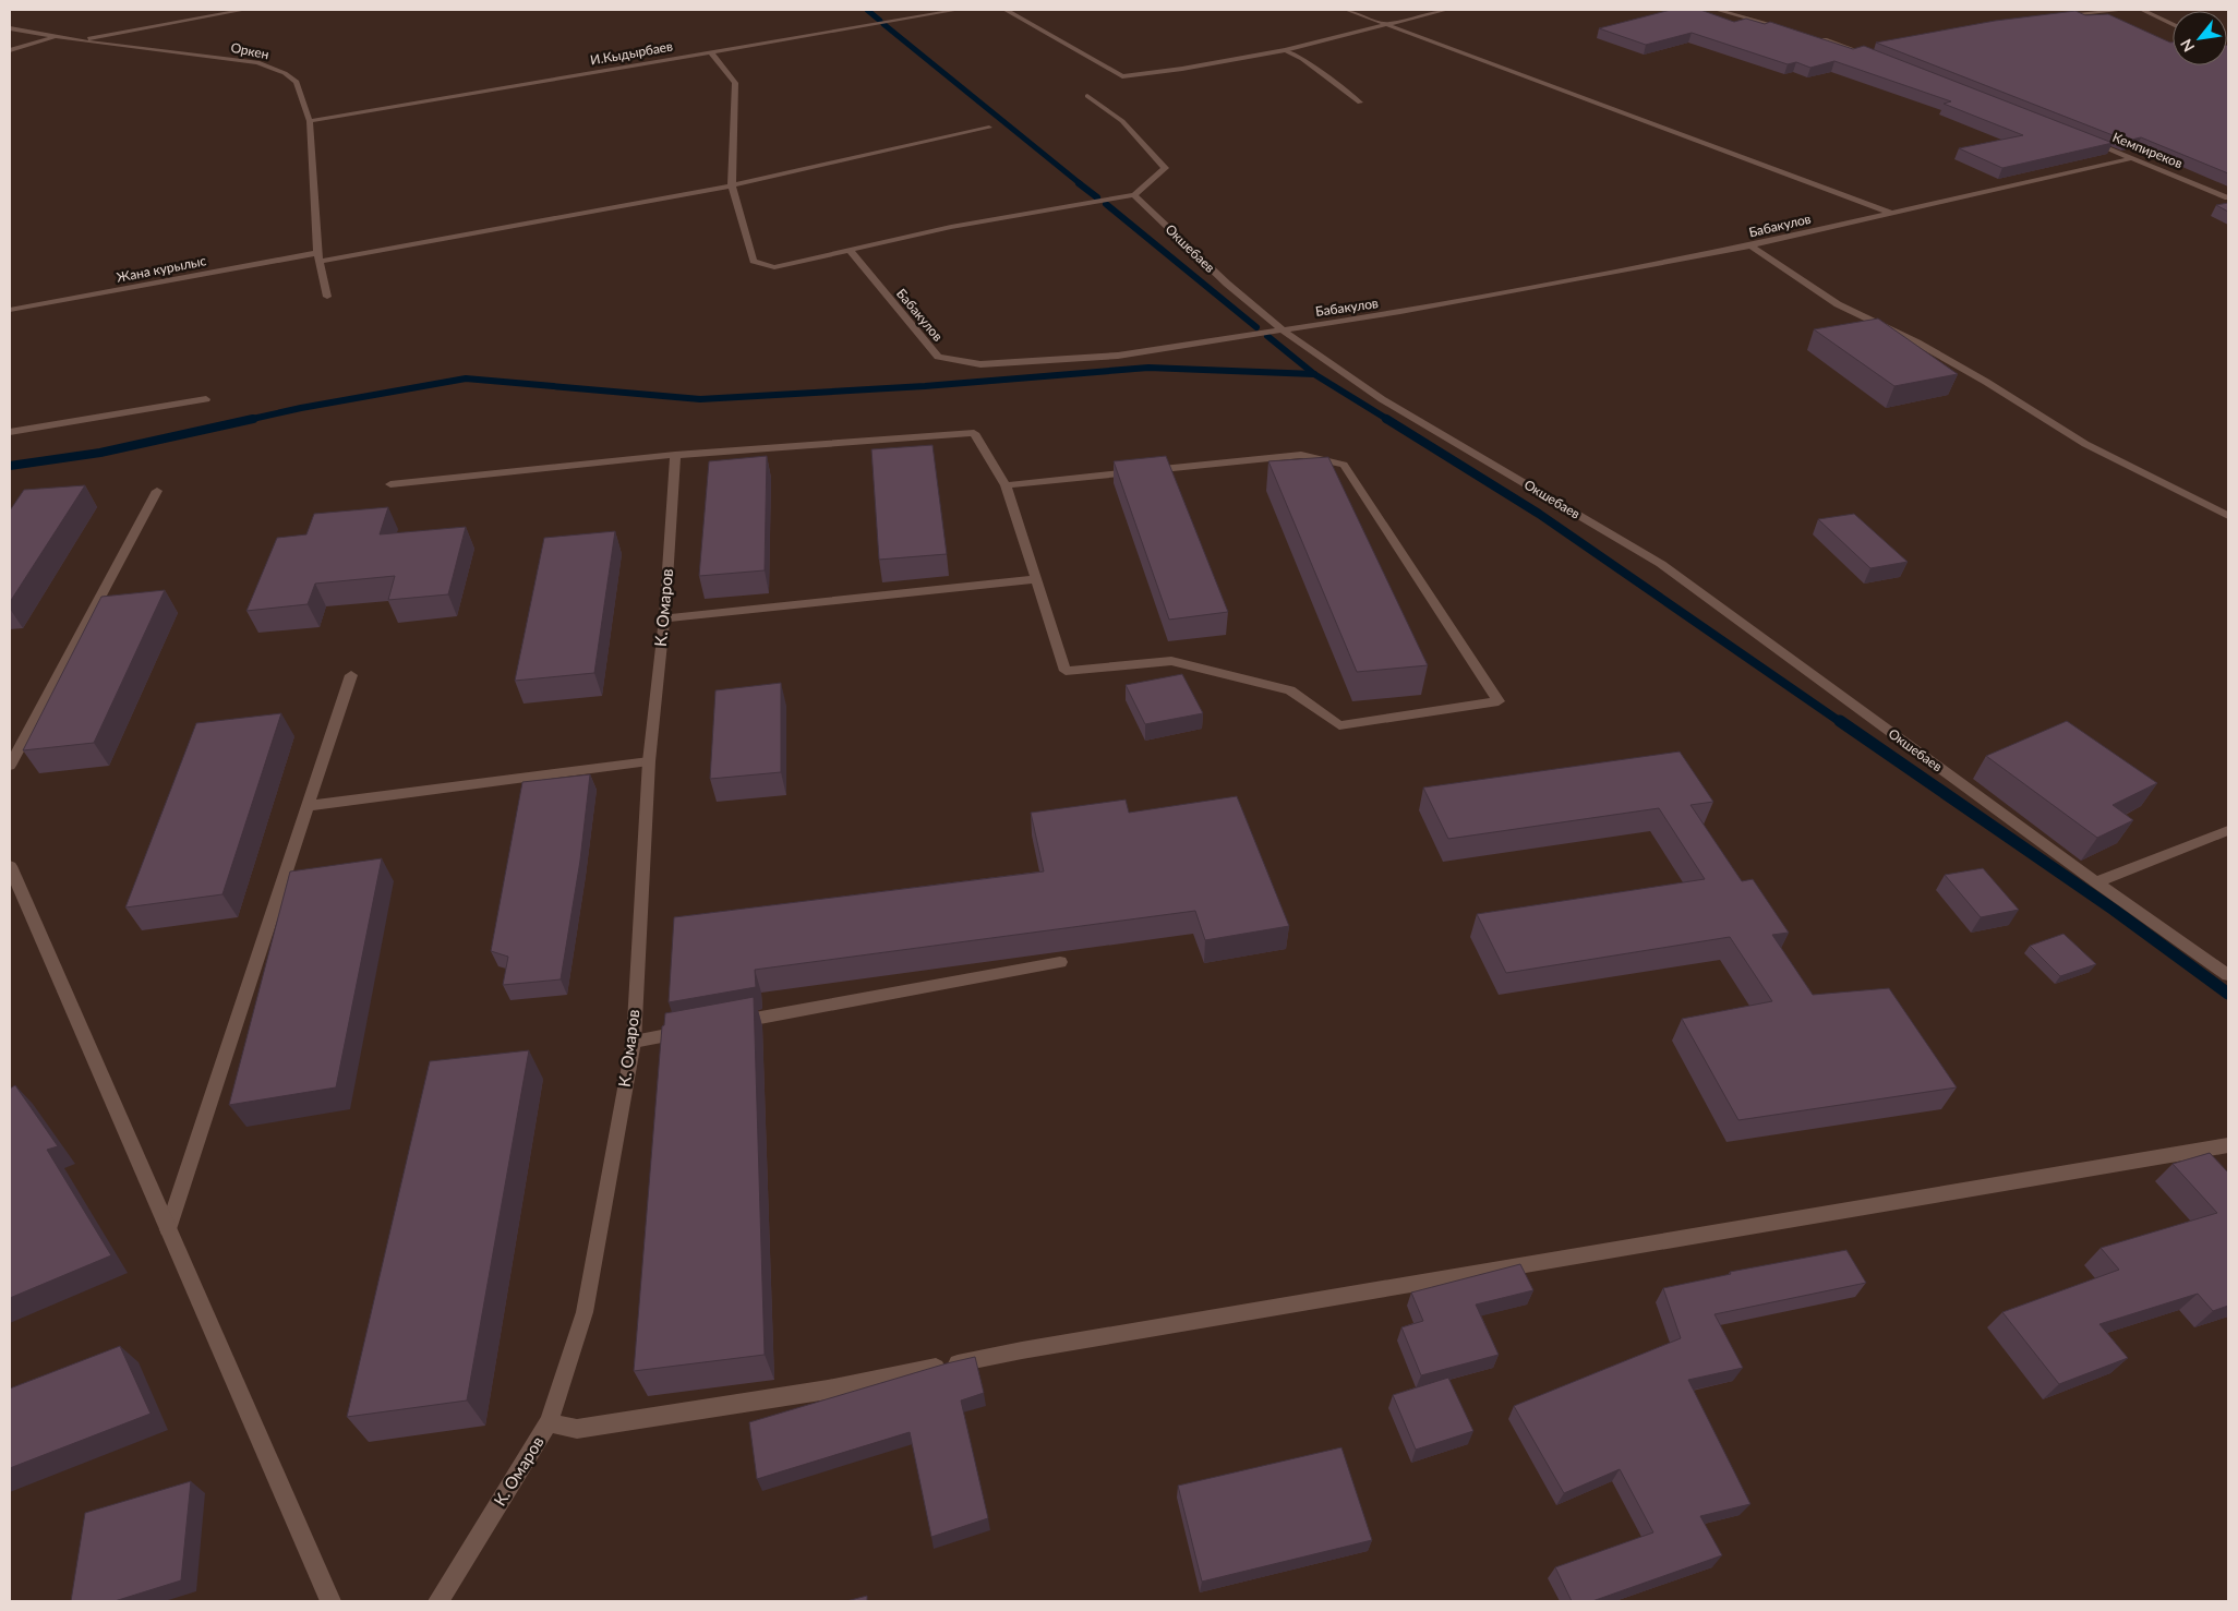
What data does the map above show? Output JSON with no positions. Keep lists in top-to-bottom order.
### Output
{
  "streets": {
    "street": [
      "Оркен",
      "И.Кыдырбаев",
      "Кемпиреков",
      "Бабакулов",
      "Окшебаев",
      "Жана курылыс",
      "К. Омаров"
    ]
  },
  "crossings": [
    ["Оркен", "И.Кыдырбаев"],
    ["Оркен", "Жана курылыс"],
    ["Кемпиреков", "Бабакулов"],
    ["Бабакулов", "Окшебаев"]
  ],
  "north": "bottom left"
}
